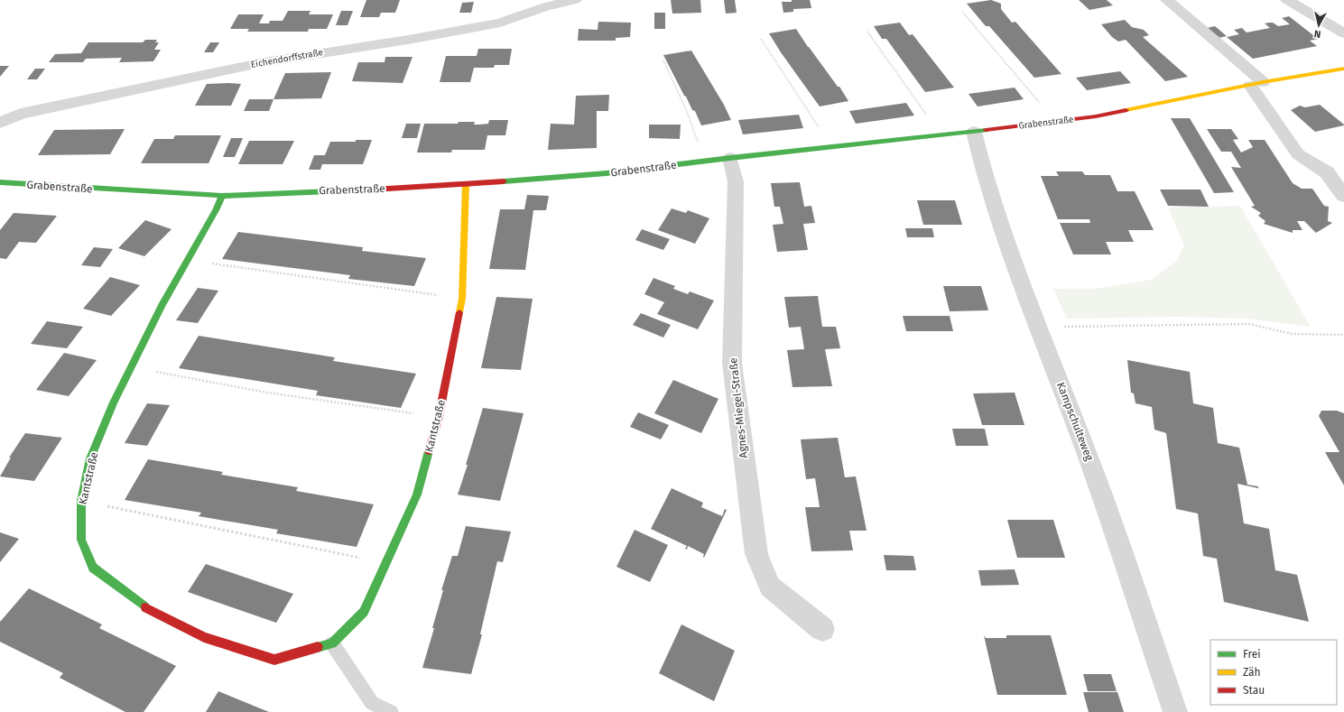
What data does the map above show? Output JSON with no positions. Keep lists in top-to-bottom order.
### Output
{
  "streets": {
    "street": [
      "Eichendorffstraße",
      "Grabenstraße",
      "Agnes-Miegel-Straße",
      "Kampschulteweg",
      "Kantstraße"
    ]
  },
  "crossings": [
    ["Grabenstraße", "Agnes-Miegel-Straße"],
    ["Grabenstraße", "Kampschulteweg"],
    ["Grabenstraße", "Kantstraße"]
  ],
  "legend": ["Frei", "Zäh", "Stau"],
  "north": "bottom"
}
